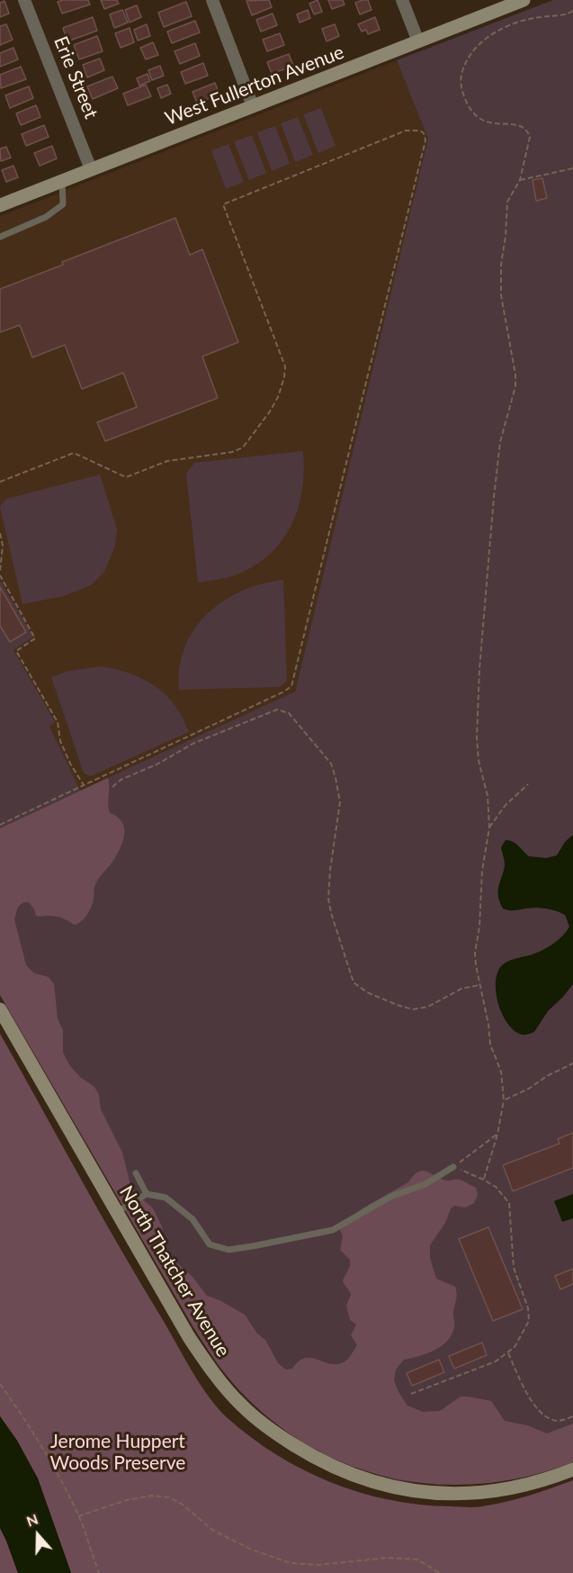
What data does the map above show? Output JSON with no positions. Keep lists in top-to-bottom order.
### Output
{
  "streets": {
    "street": ["Erie Street", "West Fullerton Avenue", "North Thatcher Avenue"]
  },
  "crossings": [
    ["Erie Street", "West Fullerton Avenue"]
  ],
  "parks": ["Jerome Huppert Woods Preserve"],
  "north": "top"
}
